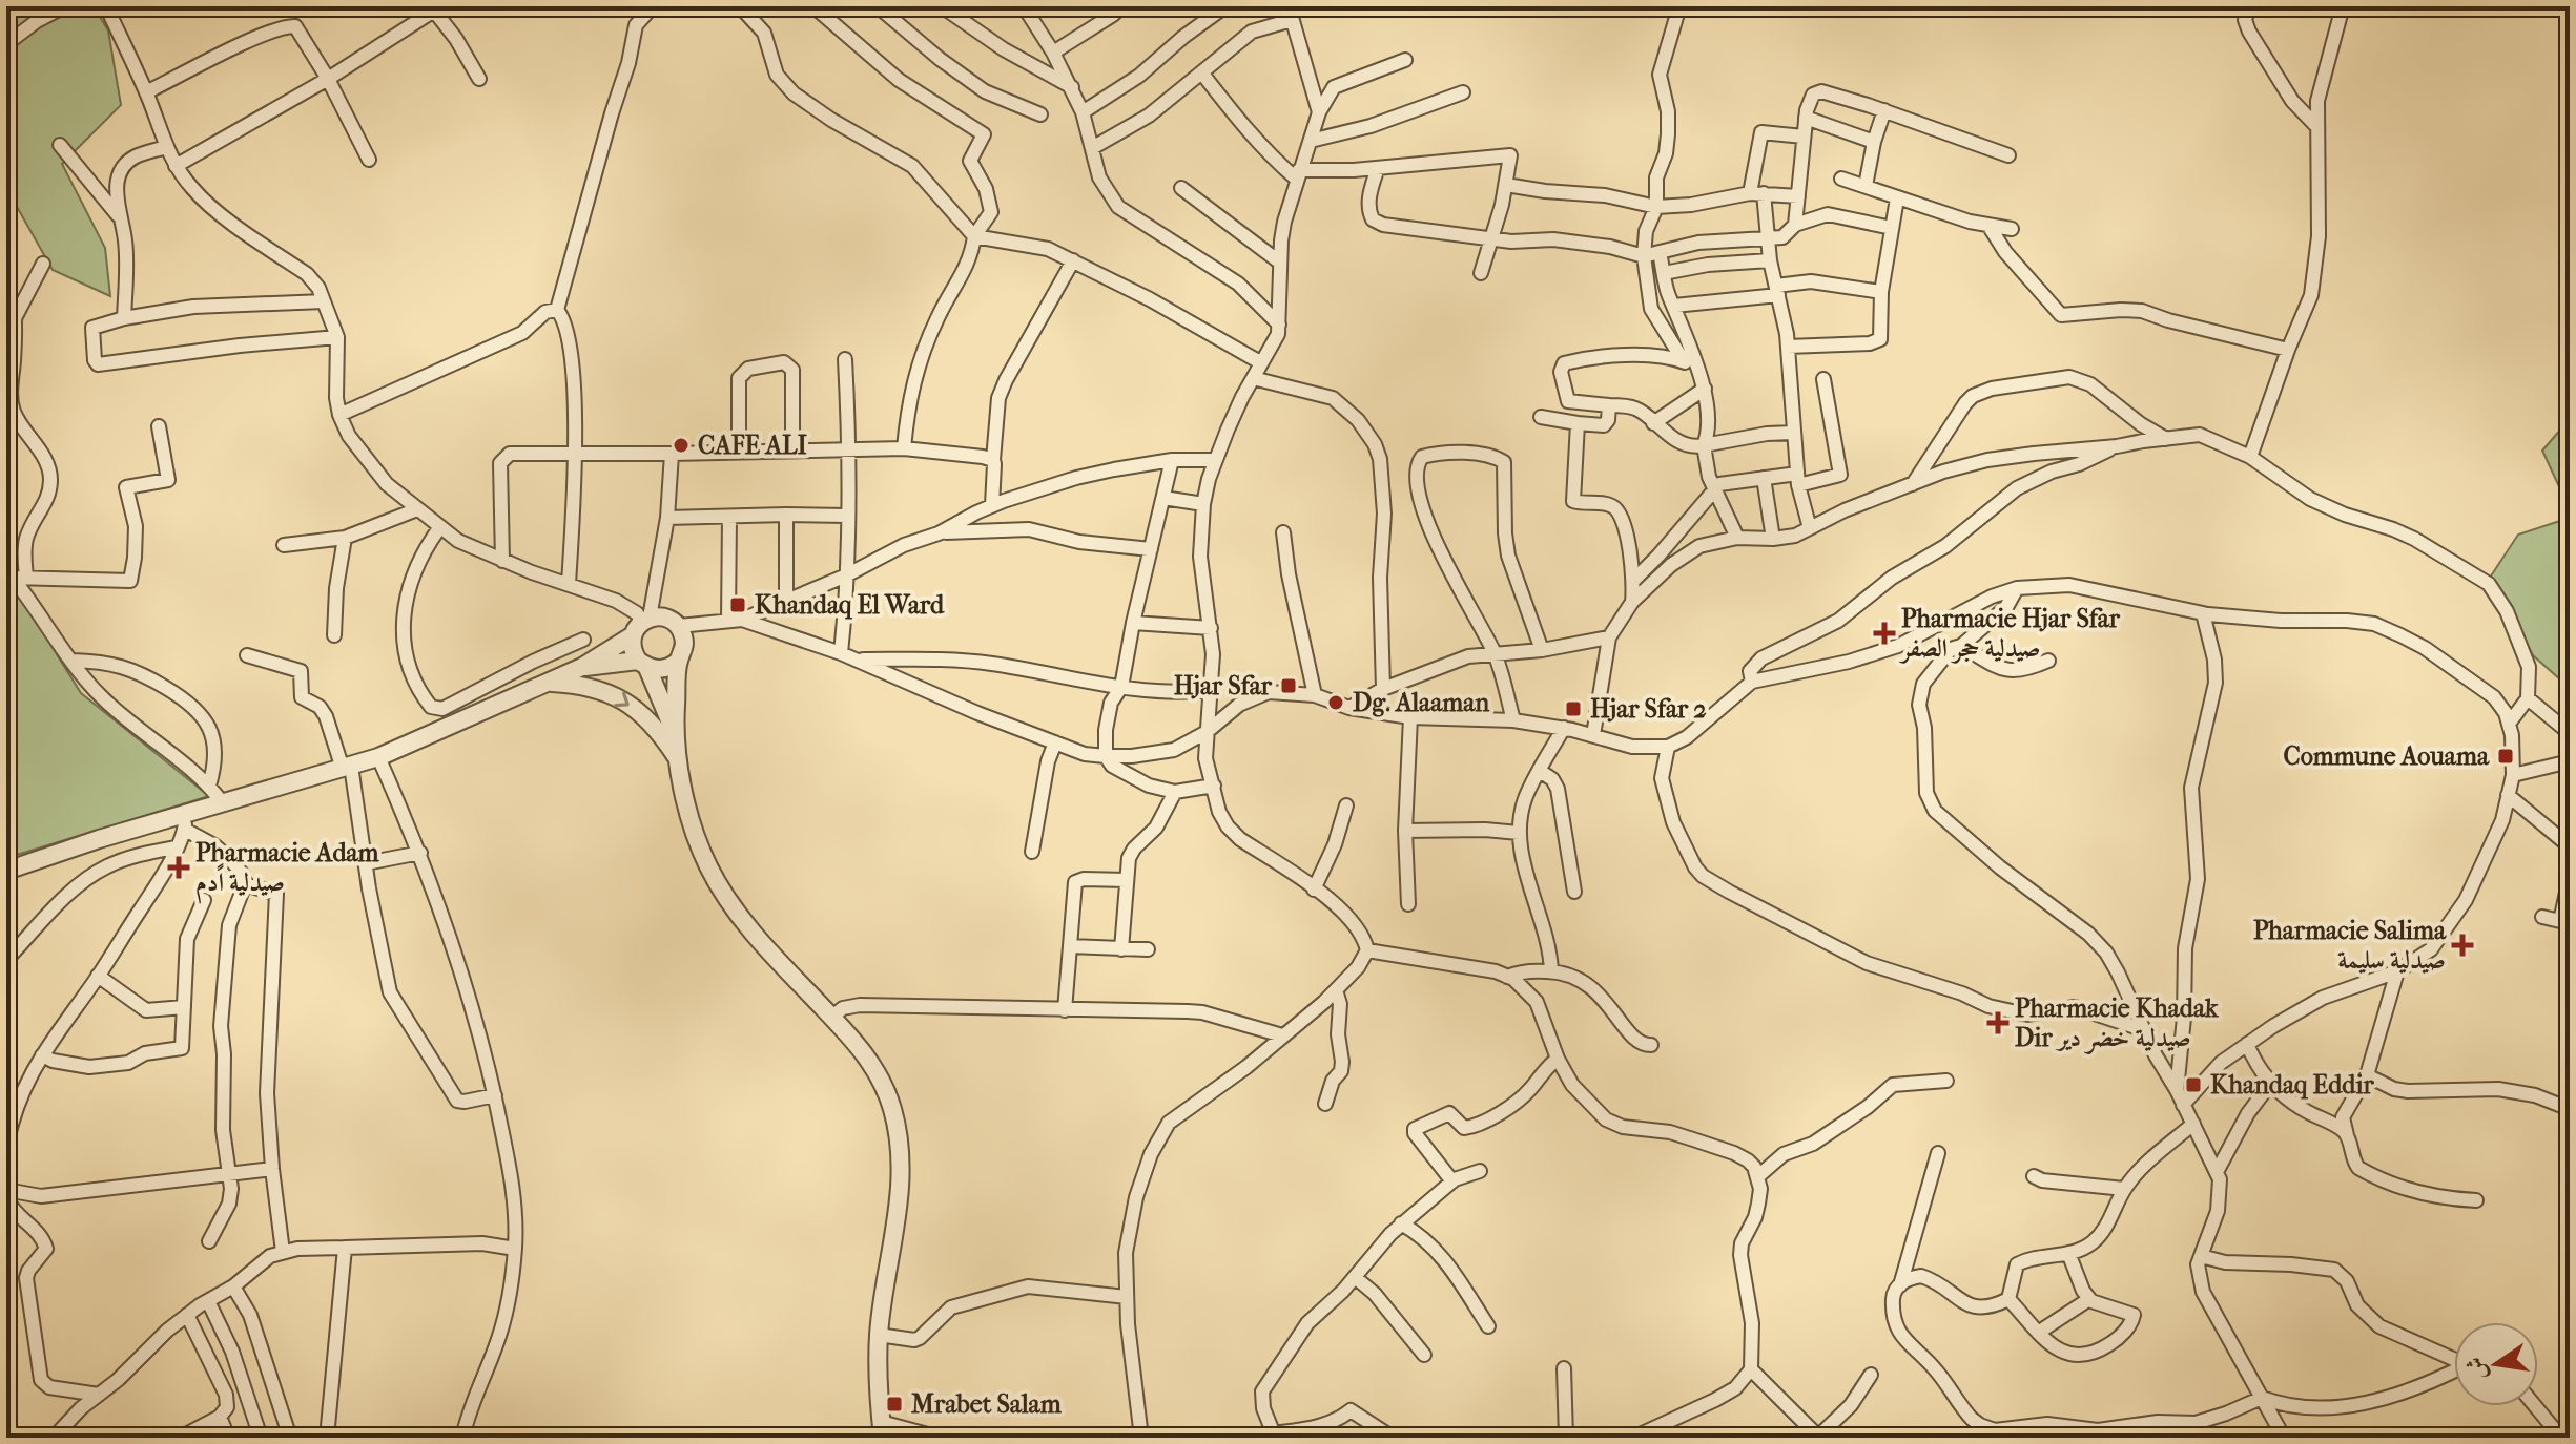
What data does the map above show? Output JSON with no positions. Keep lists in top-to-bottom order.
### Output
{
  "places": {
    "other": ["CAFE ALI", "Dg. Alaaman"],
    "transit": [
      "Khandaq El Ward",
      "Hjar Sfar",
      "Hjar Sfar 2",
      "Commune Aouama",
      "Khandaq Eddir",
      "Mrabet Salam"
    ],
    "health": [
      "Pharmacie Hjar Sfar صيدلية حجر الصفر",
      "Pharmacie Adam صيدلية اًدم",
      "Pharmacie Salima صيدلية سليمة",
      "Pharmacie Khadak Dir صيدلية خضر دير"
    ]
  },
  "north": "left"
}
